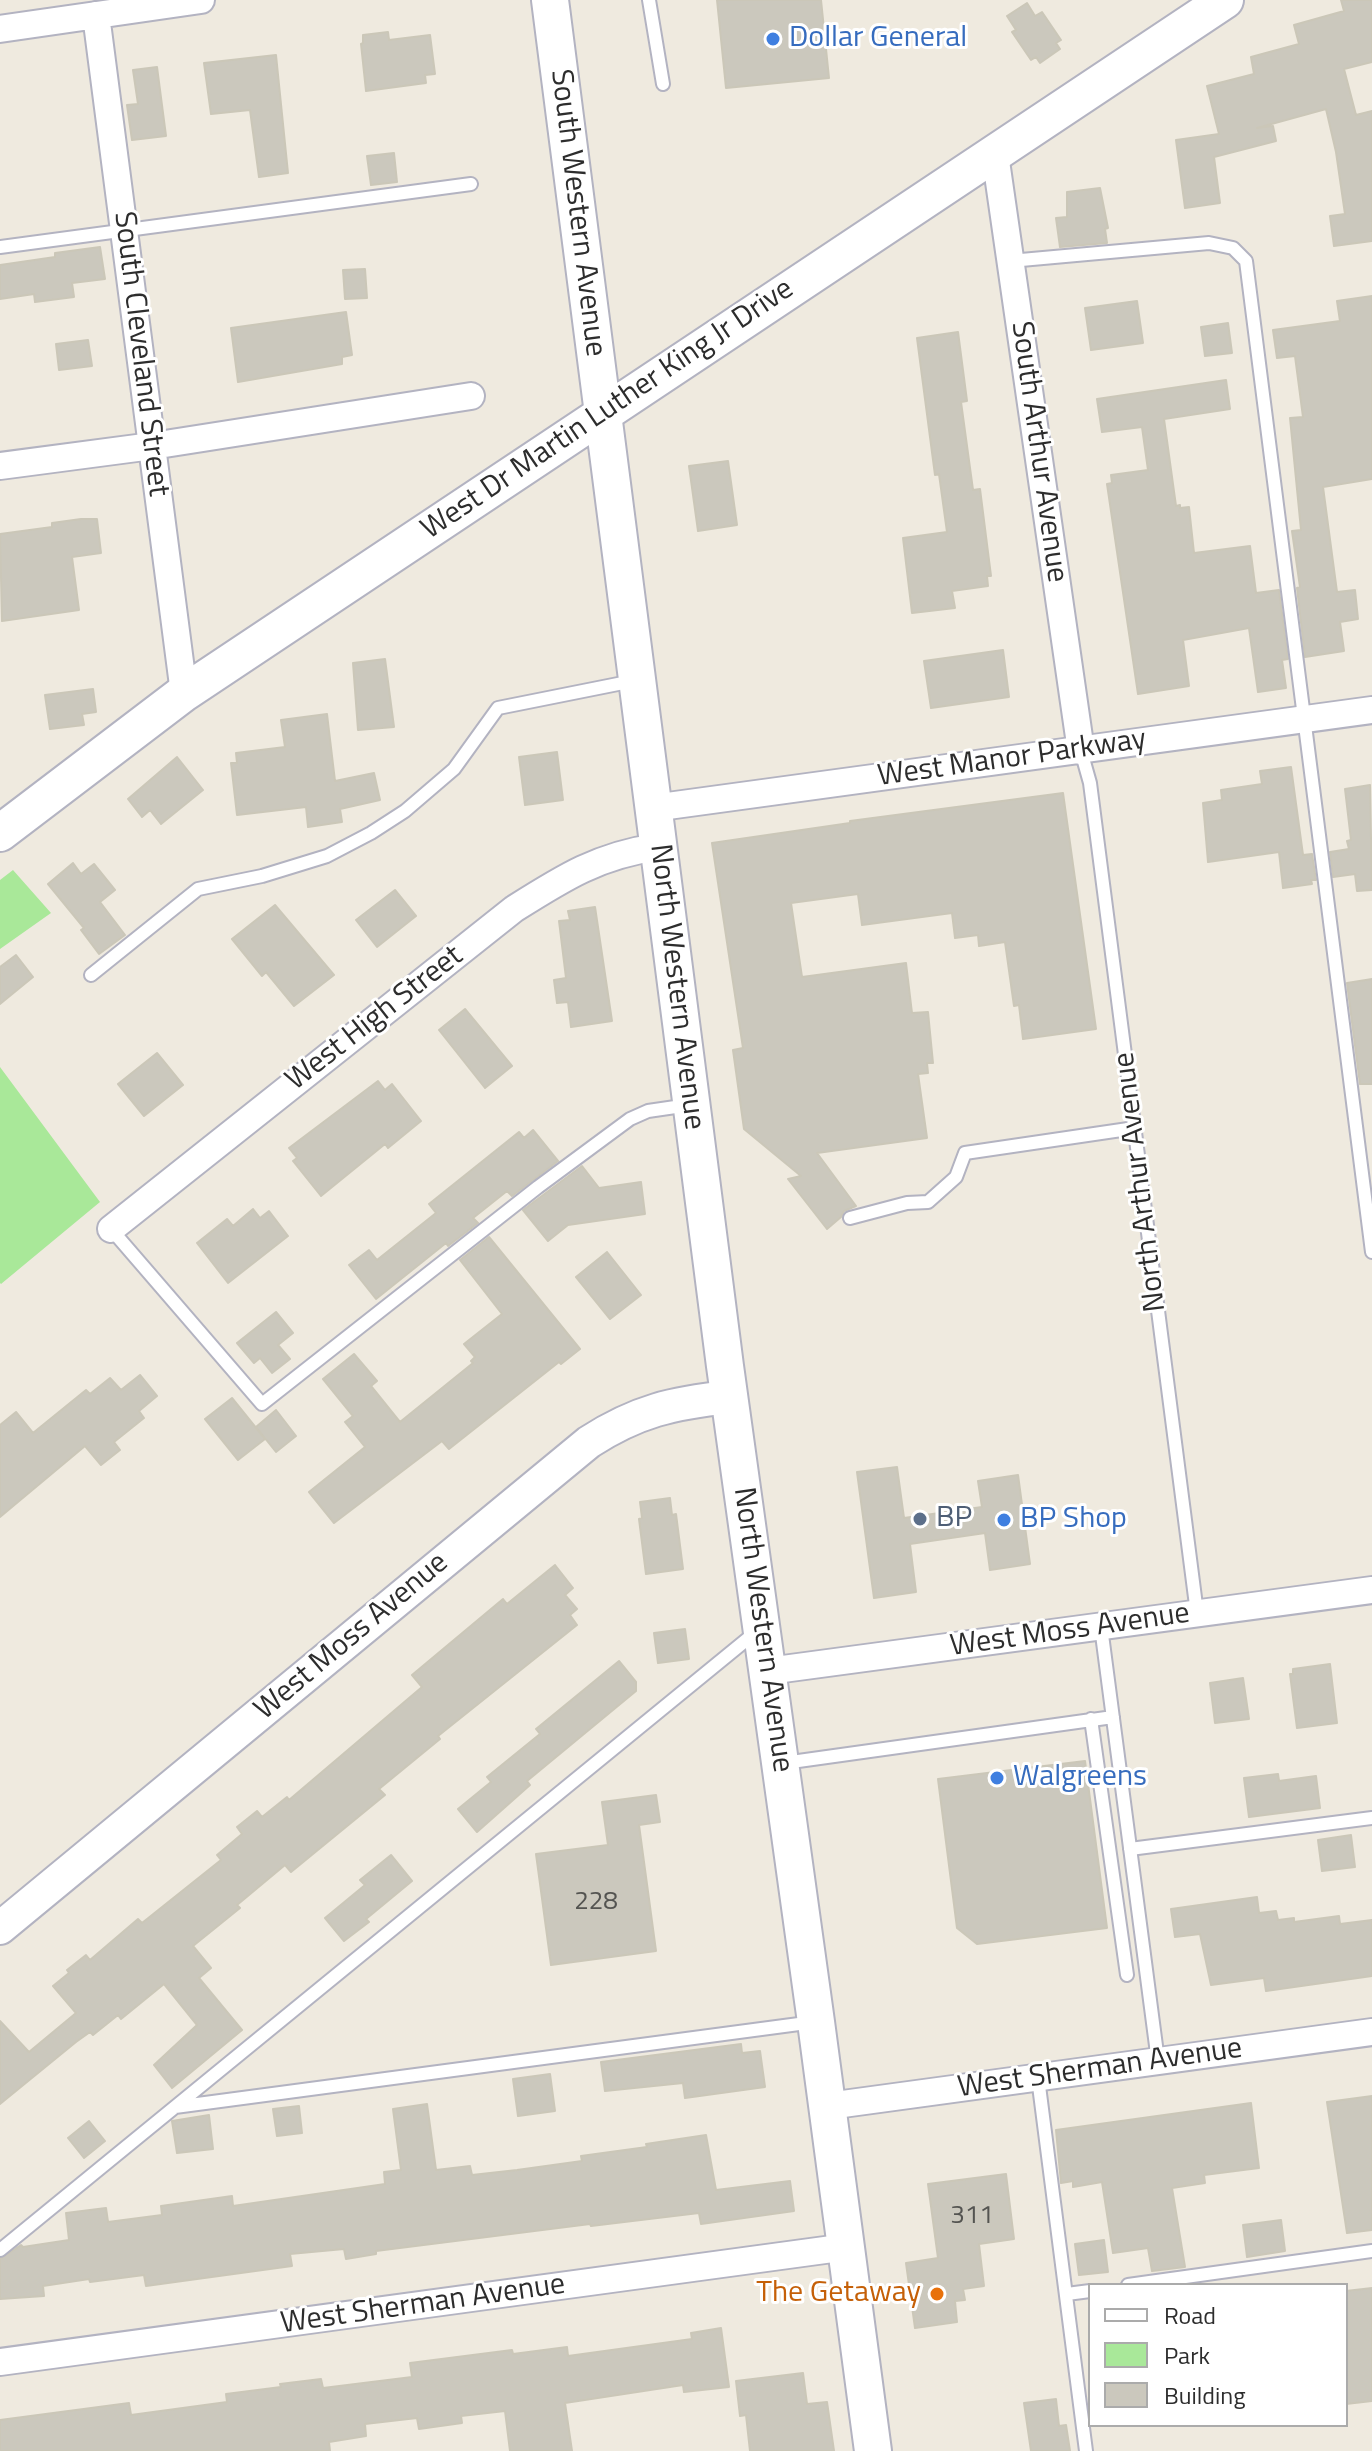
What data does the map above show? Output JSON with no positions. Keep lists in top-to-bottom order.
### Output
{
  "streets": {
    "main road": ["South Western Avenue", "West Dr Martin Luther King Jr Drive", "North Western Avenue"],
    "street": [
      "South Cleveland Street",
      "South Arthur Avenue",
      "West Manor Parkway",
      "West High Street",
      "West Moss Avenue",
      "West Sherman Avenue"
    ],
    "lane": ["North Arthur Avenue"]
  },
  "crossings": [
    ["South Western Avenue", "West Dr Martin Luther King Jr Drive"],
    ["South Western Avenue", "West Manor Parkway"],
    ["South Western Avenue", "North Western Avenue"],
    ["South Cleveland Street", "West Dr Martin Luther King Jr Drive"],
    ["West Dr Martin Luther King Jr Drive", "South Arthur Avenue"],
    ["South Arthur Avenue", "West Manor Parkway"],
    ["South Arthur Avenue", "North Arthur Avenue"],
    ["West Manor Parkway", "North Western Avenue"],
    ["West Manor Parkway", "North Arthur Avenue"],
    ["North Western Avenue", "West High Street"],
    ["North Western Avenue", "West Moss Avenue"],
    ["North Western Avenue", "West Sherman Avenue"],
    ["North Arthur Avenue", "West Moss Avenue"]
  ],
  "places": [
    "Dollar General",
    "BP",
    "BP Shop",
    "Walgreens",
    "The Getaway"
  ],
  "house_numbers": ["228", "311"],
  "legend": ["Road", "Park", "Building"]
}
